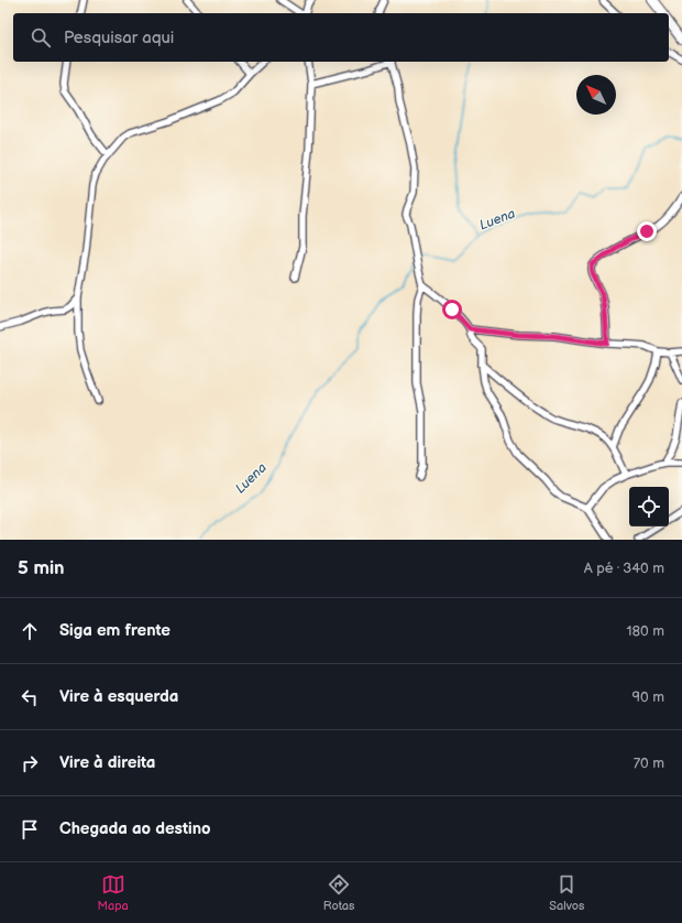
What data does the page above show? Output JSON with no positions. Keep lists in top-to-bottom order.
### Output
{
  "water": ["Luena"],
  "north": "top left",
  "page": {
    "search": "Pesquisar aqui",
    "heading": ["5 min", "A pé · 340 m"],
    "list": [
      ["Siga em frente", "180 m"],
      ["Vire à esquerda", "90 m"],
      ["Vire à direita", "70 m"],
      "Chegada ao destino"
    ],
    "nav": ["Mapa", "Rotas", "Salvos"]
  }
}
